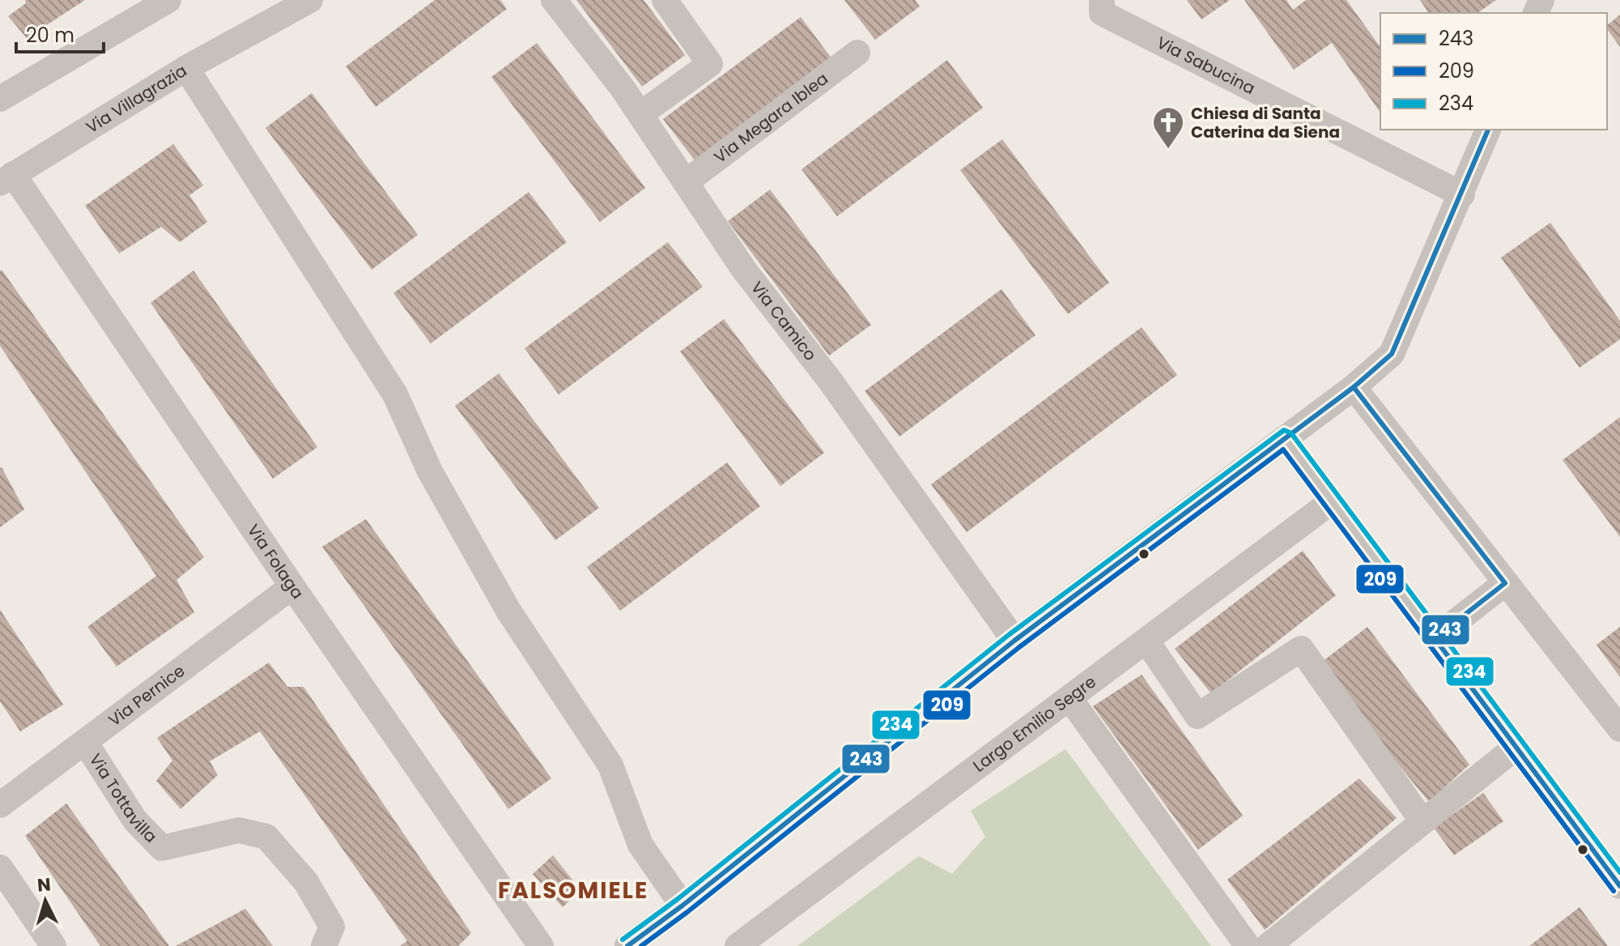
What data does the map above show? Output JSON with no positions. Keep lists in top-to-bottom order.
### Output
{
  "streets": {
    "street": [
      "Via Sabucina",
      "Via Villagrazia",
      "Via Megara Iblea",
      "Via Camico",
      "Via Folaga",
      "Via Pernice",
      "Largo Emilio Segre",
      "Via Tottavilla"
    ]
  },
  "crossings": [
    ["Via Villagrazia", "Via Folaga"],
    ["Via Megara Iblea", "Via Camico"],
    ["Via Folaga", "Via Pernice"],
    ["Via Pernice", "Via Tottavilla"]
  ],
  "districts": ["FALSOMIELE"],
  "places": {
    "church": ["Chiesa di Santa Caterina da Siena"]
  },
  "lines": ["transit line 243", "transit line 234", "transit line 209"],
  "legend": ["243", "209", "234"],
  "scale_bar": "20 m",
  "north": "top"
}
